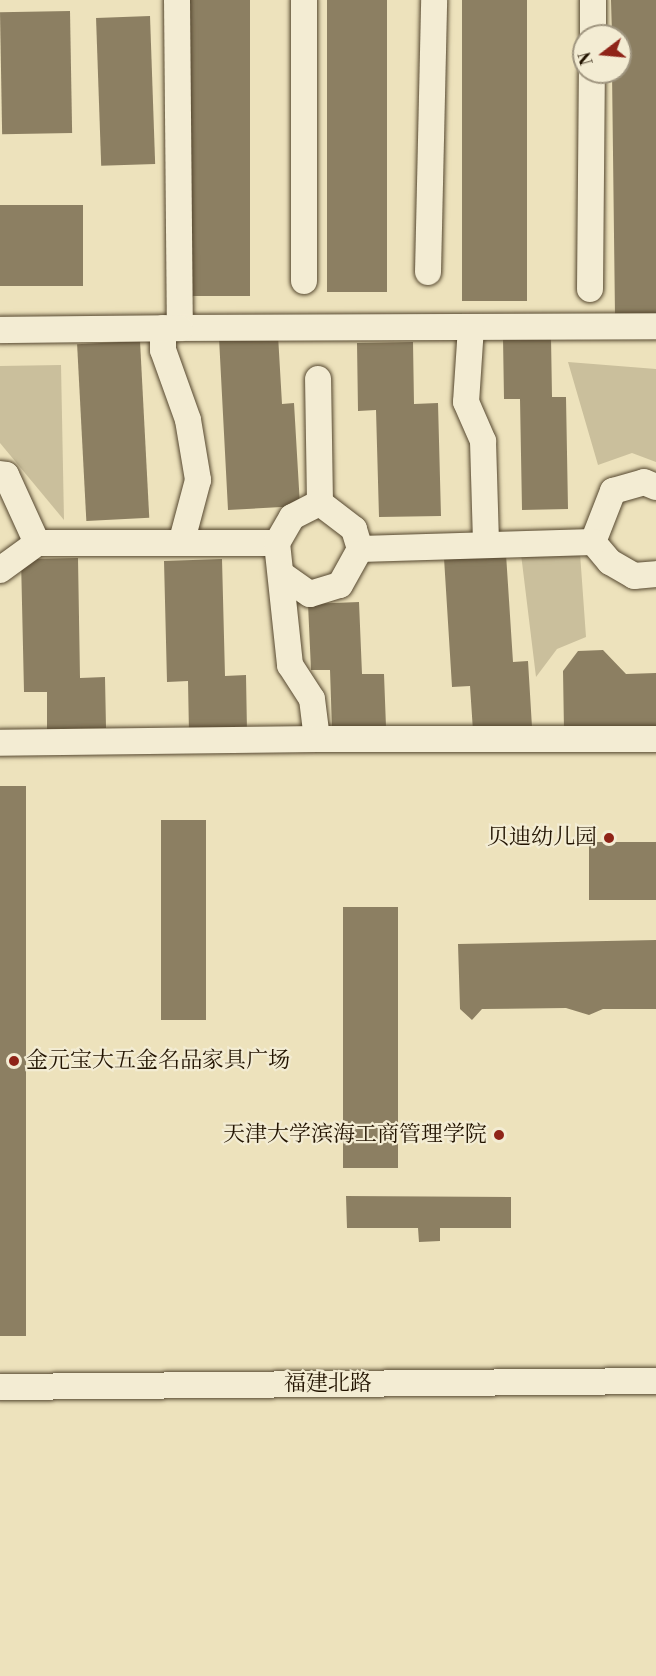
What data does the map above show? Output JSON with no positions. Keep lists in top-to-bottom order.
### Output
{
  "streets": {
    "street": ["福建北路"]
  },
  "places": ["贝迪幼儿园", "金元宝大五金名品家具广场", "天津大学滨海工商管理学院"],
  "north": "left"
}
